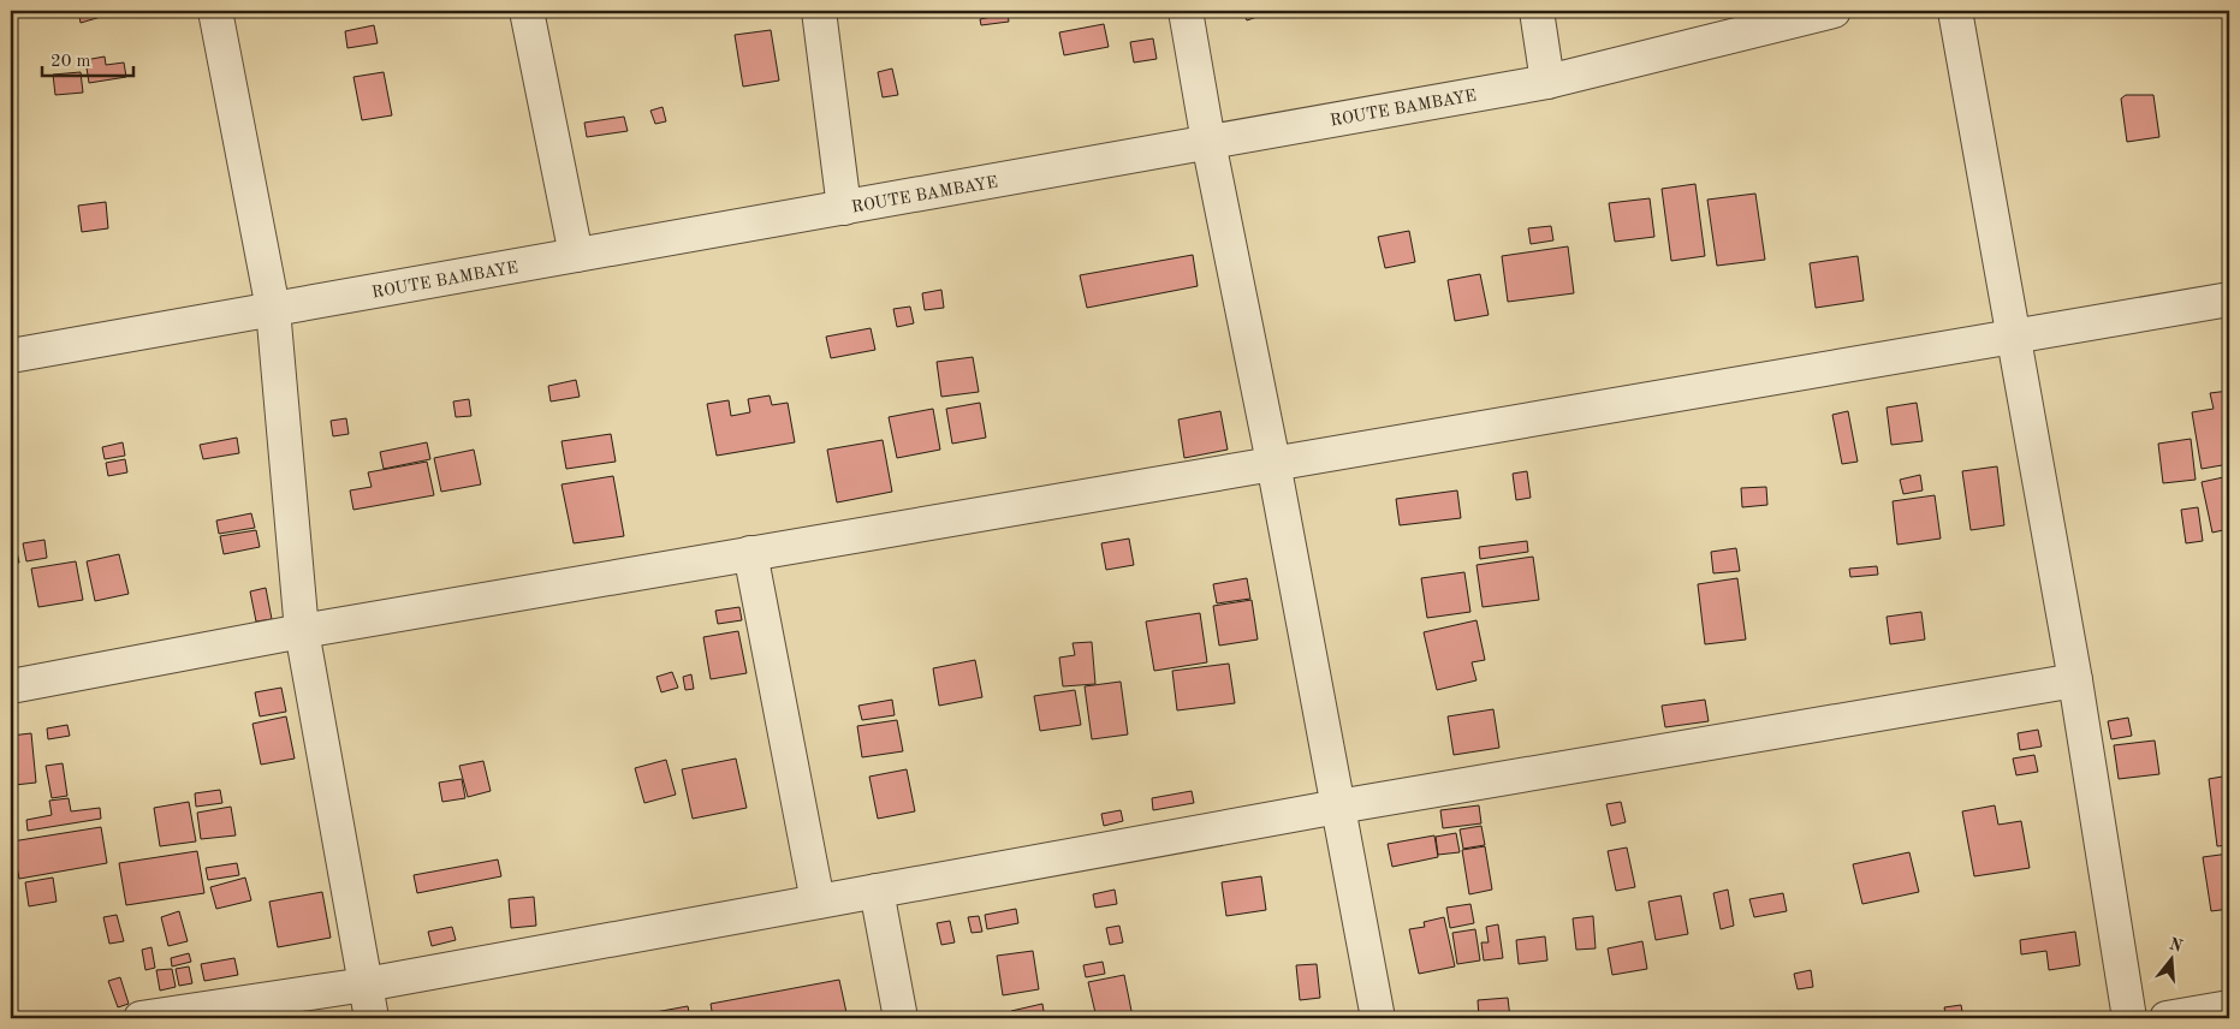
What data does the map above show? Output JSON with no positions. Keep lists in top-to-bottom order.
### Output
{
  "streets": {
    "street": ["ROUTE BAMBAYE"]
  },
  "scale_bar": "20 m",
  "north": "top"
}
